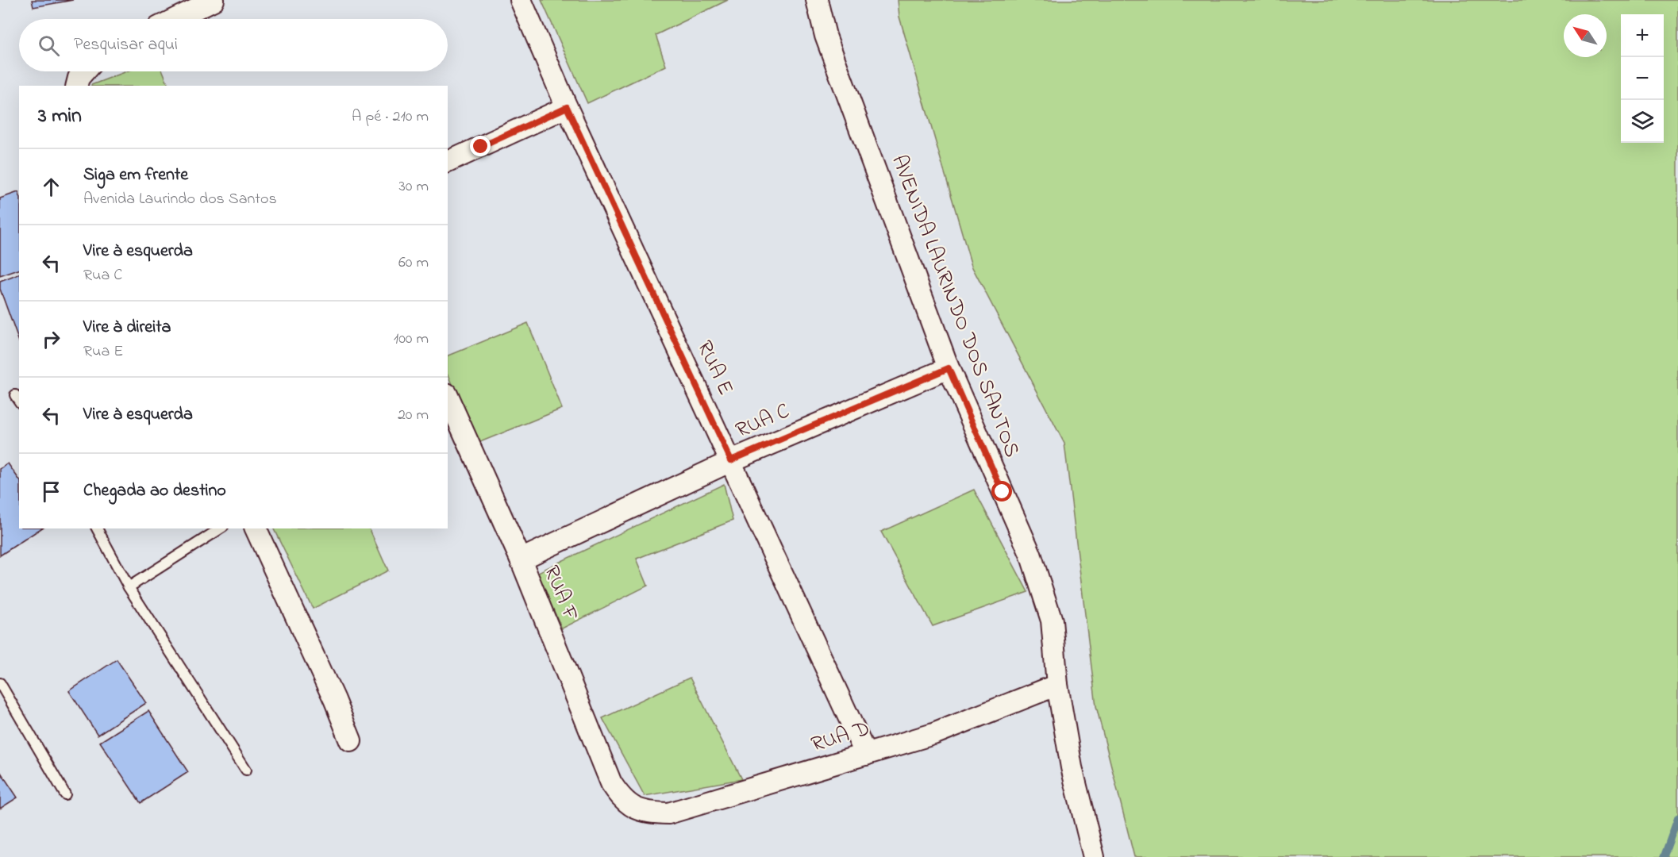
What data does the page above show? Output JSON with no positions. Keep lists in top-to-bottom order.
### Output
{
  "streets": {
    "street": [
      "AVENIDA LAURINDO DOS SANTOS",
      "RUA E",
      "RUA C",
      "RUA F",
      "RUA D"
    ]
  },
  "crossings": [
    ["AVENIDA LAURINDO DOS SANTOS", "RUA C"],
    ["AVENIDA LAURINDO DOS SANTOS", "RUA D"],
    ["RUA E", "RUA C"],
    ["RUA E", "RUA D"],
    ["RUA C", "RUA F"],
    ["RUA F", "RUA D"]
  ],
  "north": "top left",
  "page": {
    "map_buttons": ["+", "−"],
    "search": "Pesquisar aqui",
    "heading": ["3 min", "A pé · 210 m"],
    "list": [
      ["Siga em frente", "Avenida Laurindo dos Santos", "30 m"],
      ["Vire à esquerda", "Rua C", "60 m"],
      ["Vire à direita", "Rua E", "100 m"],
      ["Vire à esquerda", "20 m"],
      "Chegada ao destino"
    ]
  }
}
